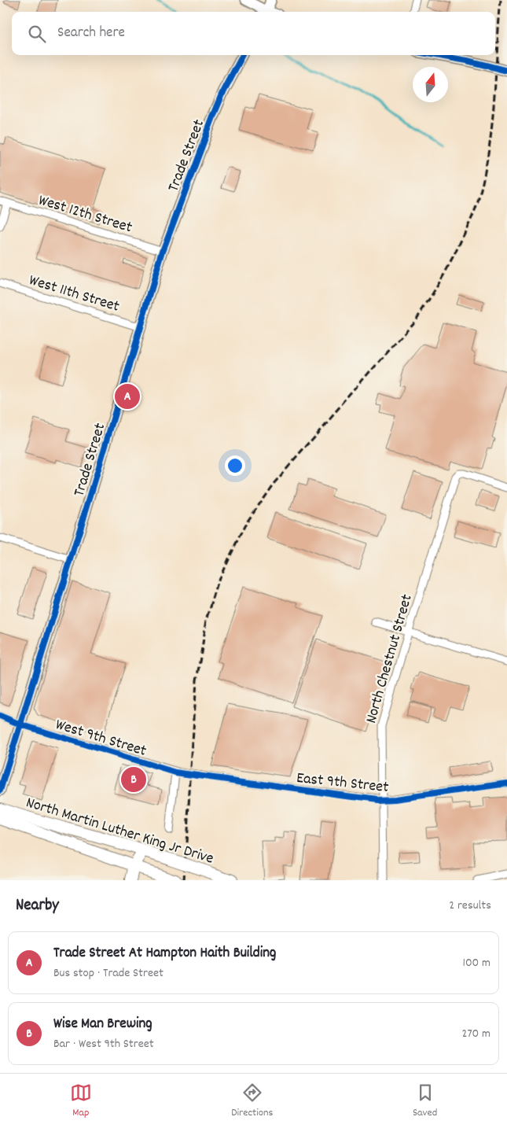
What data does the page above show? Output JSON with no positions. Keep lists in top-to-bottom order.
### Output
{
  "streets": {
    "main road": ["North Martin Luther King Jr Drive"],
    "street": [
      "Trade Street",
      "West 12th Street",
      "West 11th Street",
      "North Chestnut Street",
      "West 9th Street",
      "East 9th Street"
    ]
  },
  "crossings": [
    ["Trade Street", "West 12th Street"],
    ["Trade Street", "West 11th Street"],
    ["Trade Street", "West 9th Street"],
    ["North Chestnut Street", "East 9th Street"],
    ["West 9th Street", "East 9th Street"]
  ],
  "north": "top",
  "page": {
    "search": "Search here",
    "pins": ["A", "B"],
    "heading": ["Nearby", "2 results"],
    "list": [
      {
        "mark": "A",
        "name": "Trade Street At Hampton Haith Building",
        "note": "Bus stop · Trade Street",
        "value": "100 m"
      },
      {
        "mark": "B",
        "name": "Wise Man Brewing",
        "note": "Bar · West 9th Street",
        "value": "270 m"
      }
    ],
    "nav": ["Map", "Directions", "Saved"]
  }
}
